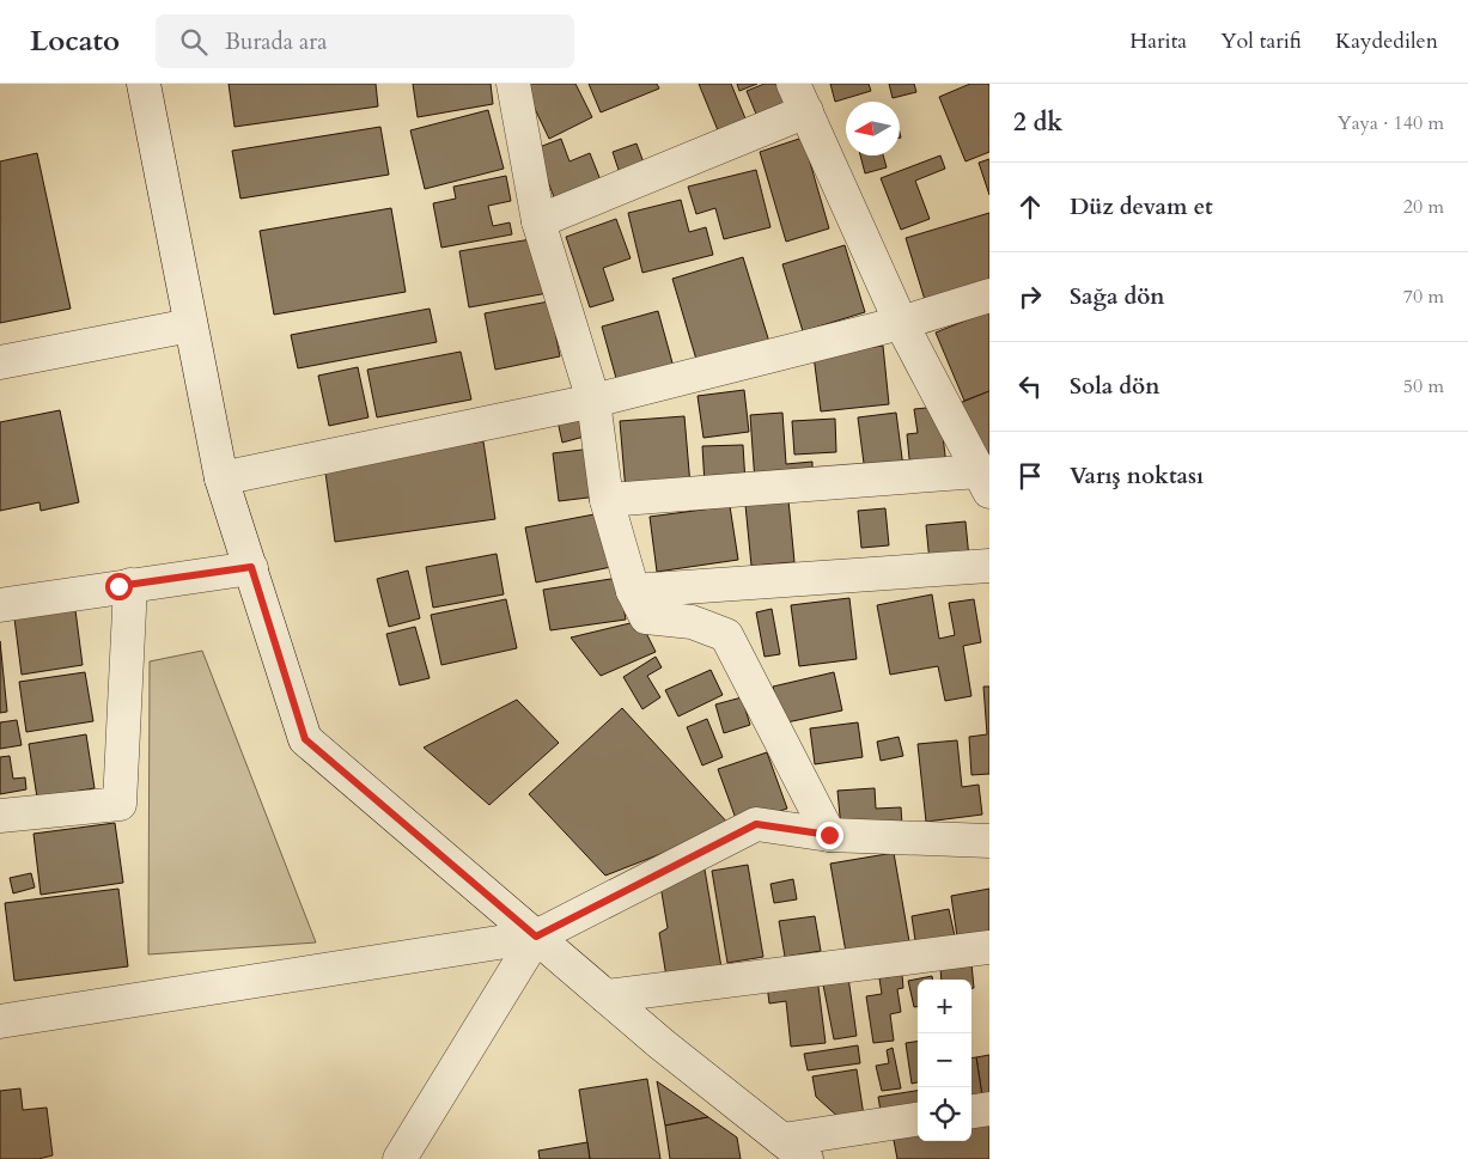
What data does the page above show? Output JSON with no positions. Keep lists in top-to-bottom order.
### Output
{
  "north": "left",
  "page": {
    "header": "Locato",
    "search": "Burada ara",
    "nav": ["Harita", "Yol tarifi", "Kaydedilen"],
    "heading": ["2 dk", "Yaya · 140 m"],
    "list": [
      ["Düz devam et", "20 m"],
      ["Sağa dön", "70 m"],
      ["Sola dön", "50 m"],
      "Varış noktası"
    ],
    "map_buttons": ["+", "−"]
  }
}
